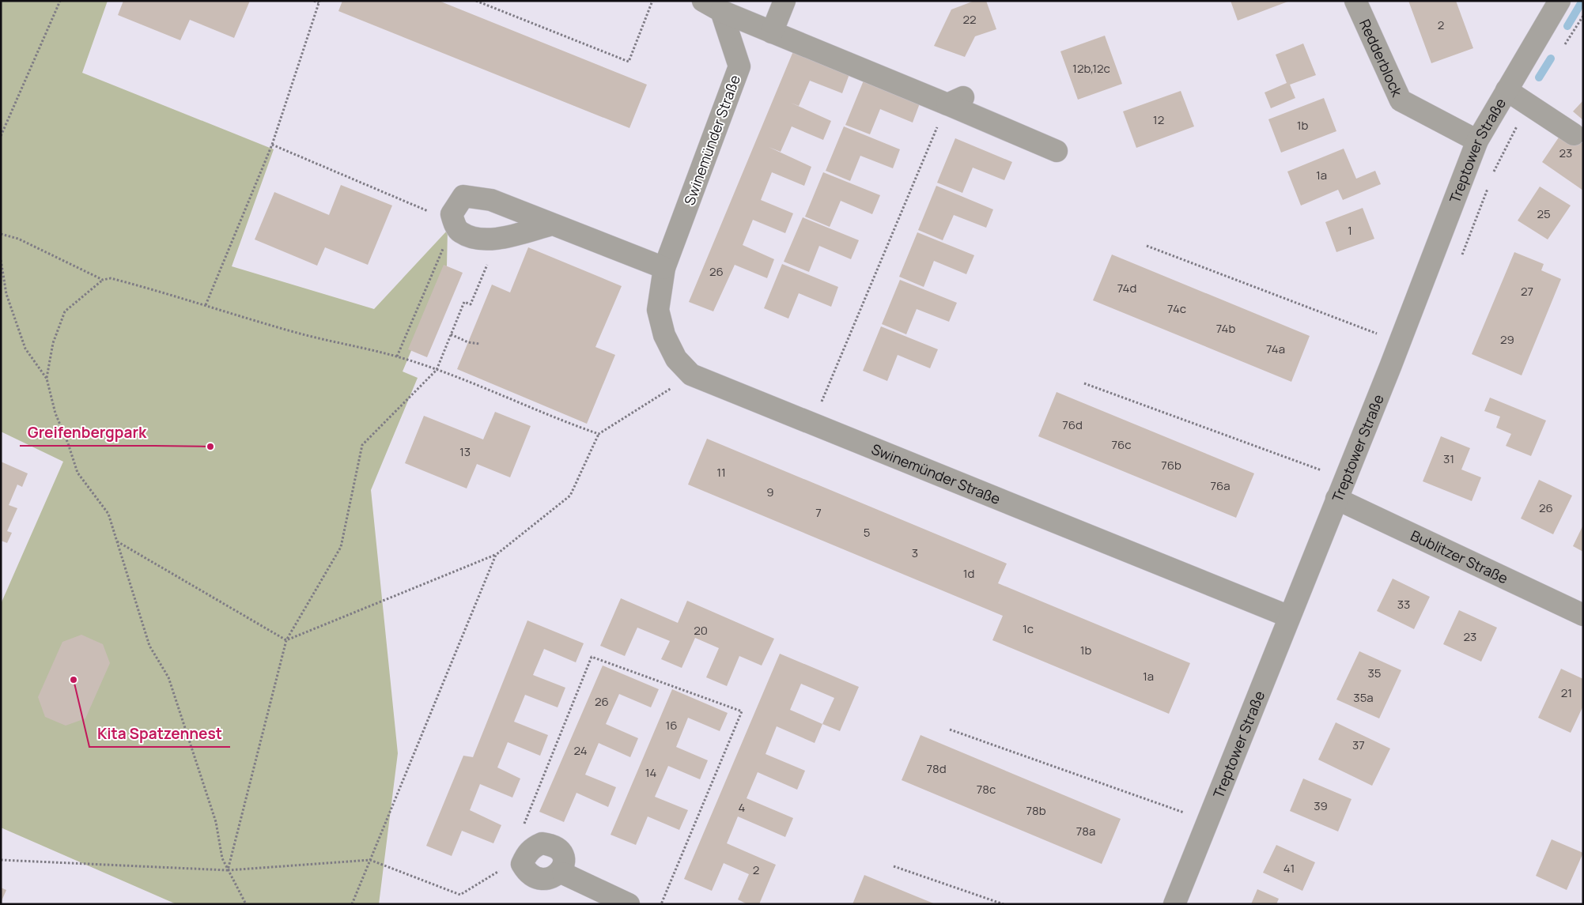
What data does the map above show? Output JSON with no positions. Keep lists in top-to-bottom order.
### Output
{
  "streets": {
    "street": [
      "Redderblock",
      "Swinemünder Straße",
      "Treptower Straße",
      "Bublitzer Straße"
    ]
  },
  "crossings": [
    ["Redderblock", "Treptower Straße"],
    ["Swinemünder Straße", "Treptower Straße"],
    ["Treptower Straße", "Bublitzer Straße"]
  ],
  "places": ["Greifenbergpark", "Kita Spatzennest"],
  "house_numbers": [
    "22",
    "2",
    "12b,12c",
    "12",
    "1b",
    "23",
    "1a",
    "25",
    "1",
    "26",
    "74d",
    "27",
    "74c",
    "74b",
    "29",
    "74a",
    "76d",
    "76c",
    "13",
    "31",
    "76b",
    "11",
    "76a",
    "9",
    "26",
    "7",
    "5",
    "3",
    "1d",
    "33",
    "1c",
    "20",
    "23",
    "1b",
    "35",
    "1a",
    "21",
    "35a",
    "26",
    "16",
    "37",
    "24",
    "78d",
    "14",
    "78c",
    "39",
    "4",
    "78b",
    "78a",
    "41",
    "2"
  ]
}
